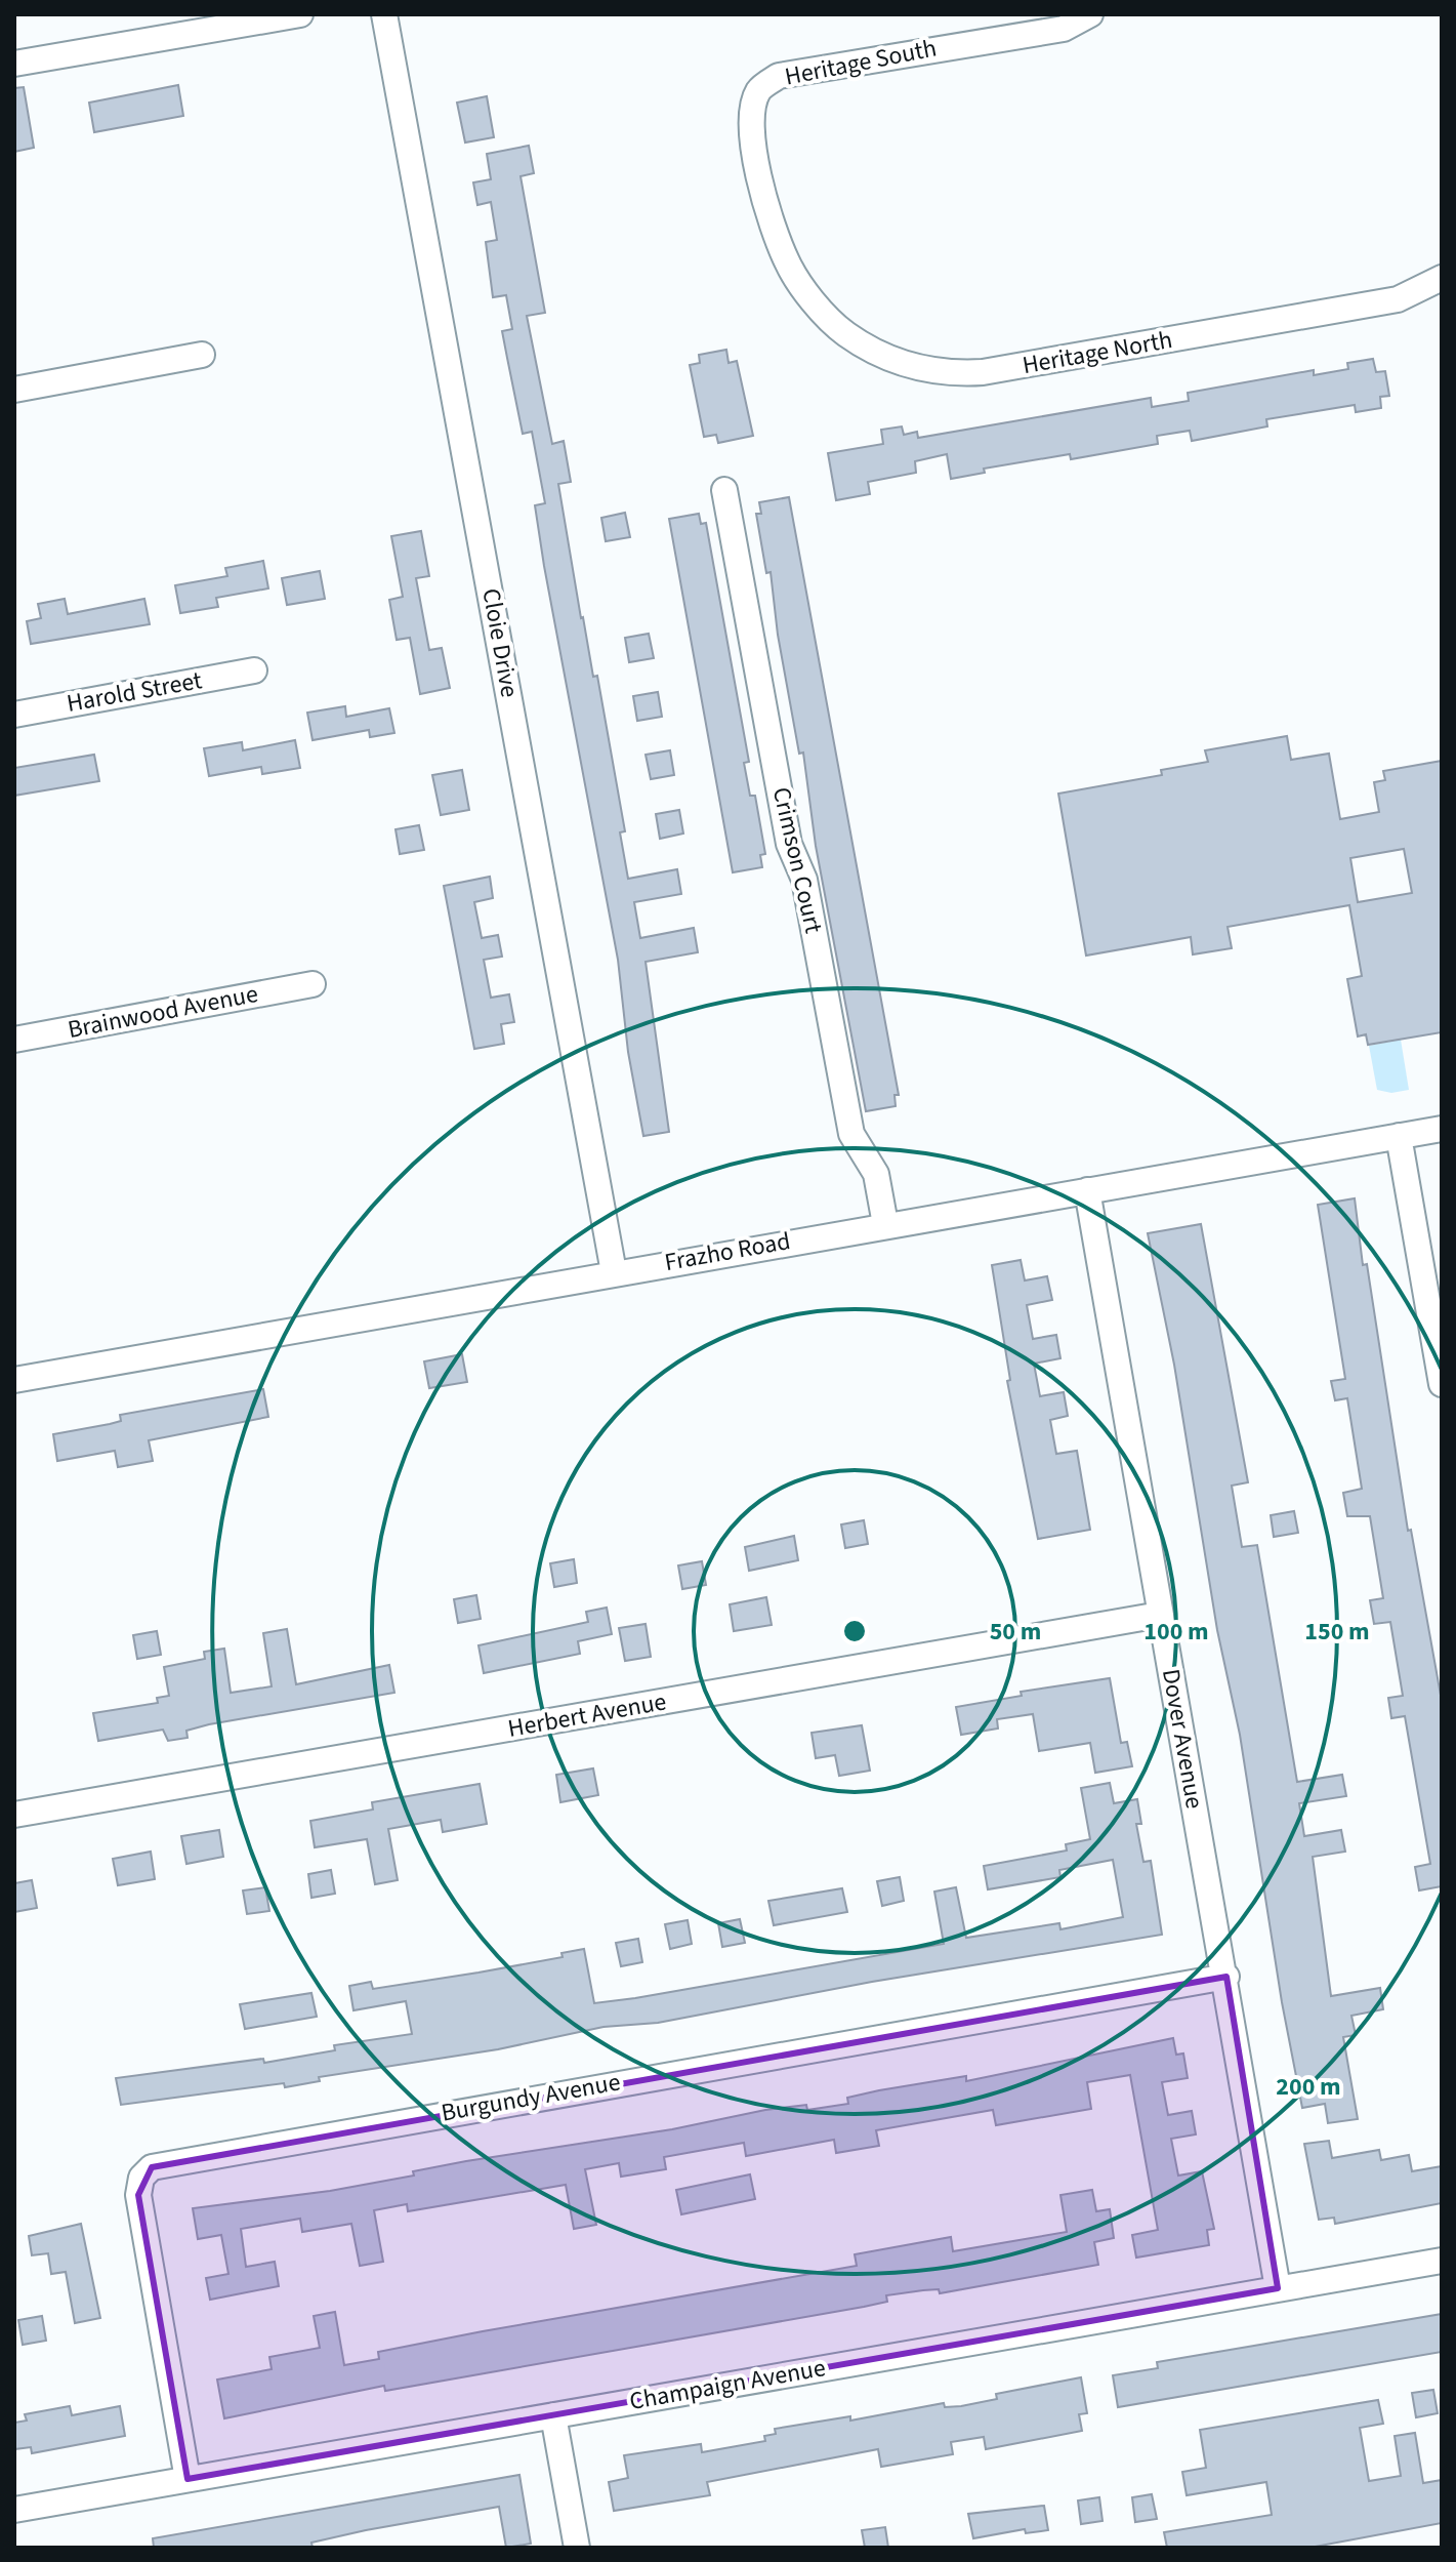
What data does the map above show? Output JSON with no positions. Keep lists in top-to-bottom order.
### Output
{
  "streets": {
    "street": [
      "Heritage South",
      "Heritage North",
      "Cloie Drive",
      "Harold Street",
      "Crimson Court",
      "Brainwood Avenue",
      "Frazho Road",
      "Herbert Avenue",
      "Dover Avenue",
      "Burgundy Avenue",
      "Champaign Avenue"
    ]
  },
  "crossings": [
    ["Heritage South", "Heritage North"],
    ["Cloie Drive", "Frazho Road"],
    ["Crimson Court", "Frazho Road"],
    ["Frazho Road", "Dover Avenue"],
    ["Herbert Avenue", "Dover Avenue"],
    ["Dover Avenue", "Burgundy Avenue"],
    ["Dover Avenue", "Champaign Avenue"],
    ["Burgundy Avenue", "Champaign Avenue"]
  ],
  "rings": [
    "50 m",
    "100 m",
    "150 m",
    "200 m"
  ]
}
